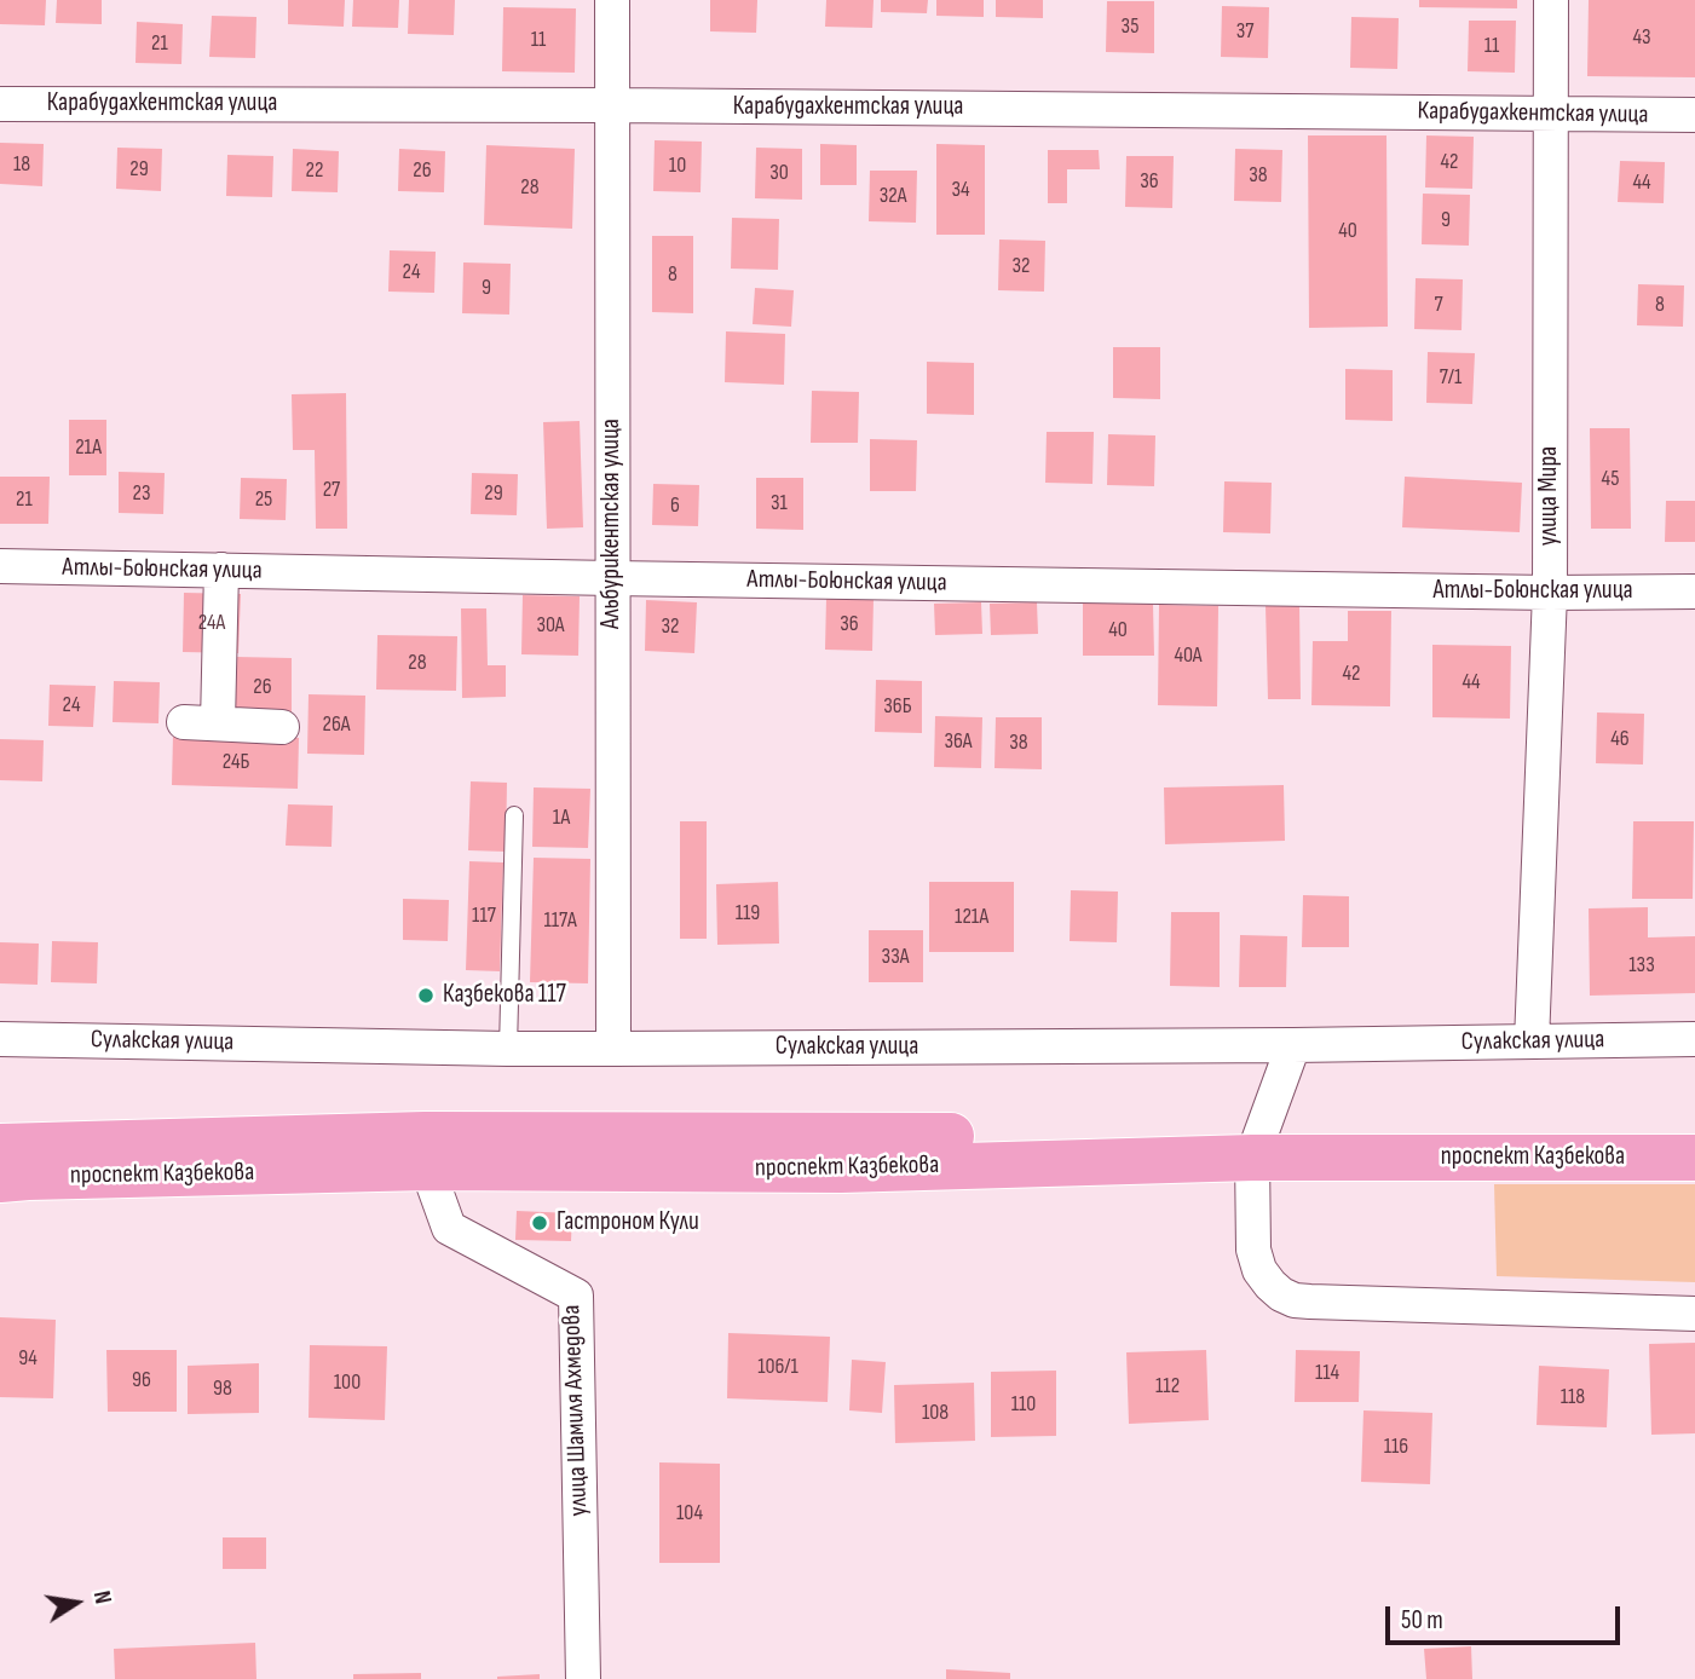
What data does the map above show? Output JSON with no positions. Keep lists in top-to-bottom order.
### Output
{
  "streets": {
    "highway": ["проспект Казбекова"],
    "street": [
      "Карабудахкентская улица",
      "улица Мира",
      "Альбурикентская улица",
      "Атлы-Боюнская улица",
      "Сулакская улица",
      "улица Шамиля Ахмедова"
    ]
  },
  "crossings": [
    ["Карабудахкентская улица", "улица Мира"],
    ["Карабудахкентская улица", "Альбурикентская улица"],
    ["улица Мира", "Атлы-Боюнская улица"],
    ["улица Мира", "Сулакская улица"],
    ["Альбурикентская улица", "Атлы-Боюнская улица"],
    ["Альбурикентская улица", "Сулакская улица"],
    ["проспект Казбекова", "улица Шамиля Ахмедова"]
  ],
  "places": ["Казбекова 117", "Гастроном Кули"],
  "house_numbers": [
    "35",
    "37",
    "43",
    "11",
    "21",
    "11",
    "42",
    "18",
    "10",
    "29",
    "22",
    "26",
    "30",
    "38",
    "36",
    "44",
    "28",
    "34",
    "32А",
    "9",
    "40",
    "32",
    "24",
    "8",
    "9",
    "7",
    "8",
    "7/1",
    "21А",
    "45",
    "27",
    "23",
    "29",
    "21",
    "25",
    "31",
    "6",
    "24А",
    "36",
    "30А",
    "32",
    "40",
    "40А",
    "28",
    "42",
    "44",
    "26",
    "24",
    "36Б",
    "26А",
    "46",
    "36А",
    "38",
    "24Б",
    "1А",
    "119",
    "117",
    "121А",
    "117А",
    "33А",
    "133",
    "94",
    "106/1",
    "114",
    "96",
    "100",
    "112",
    "98",
    "118",
    "110",
    "108",
    "116",
    "104"
  ],
  "scale_bar": "50 m",
  "north": "right"
}
